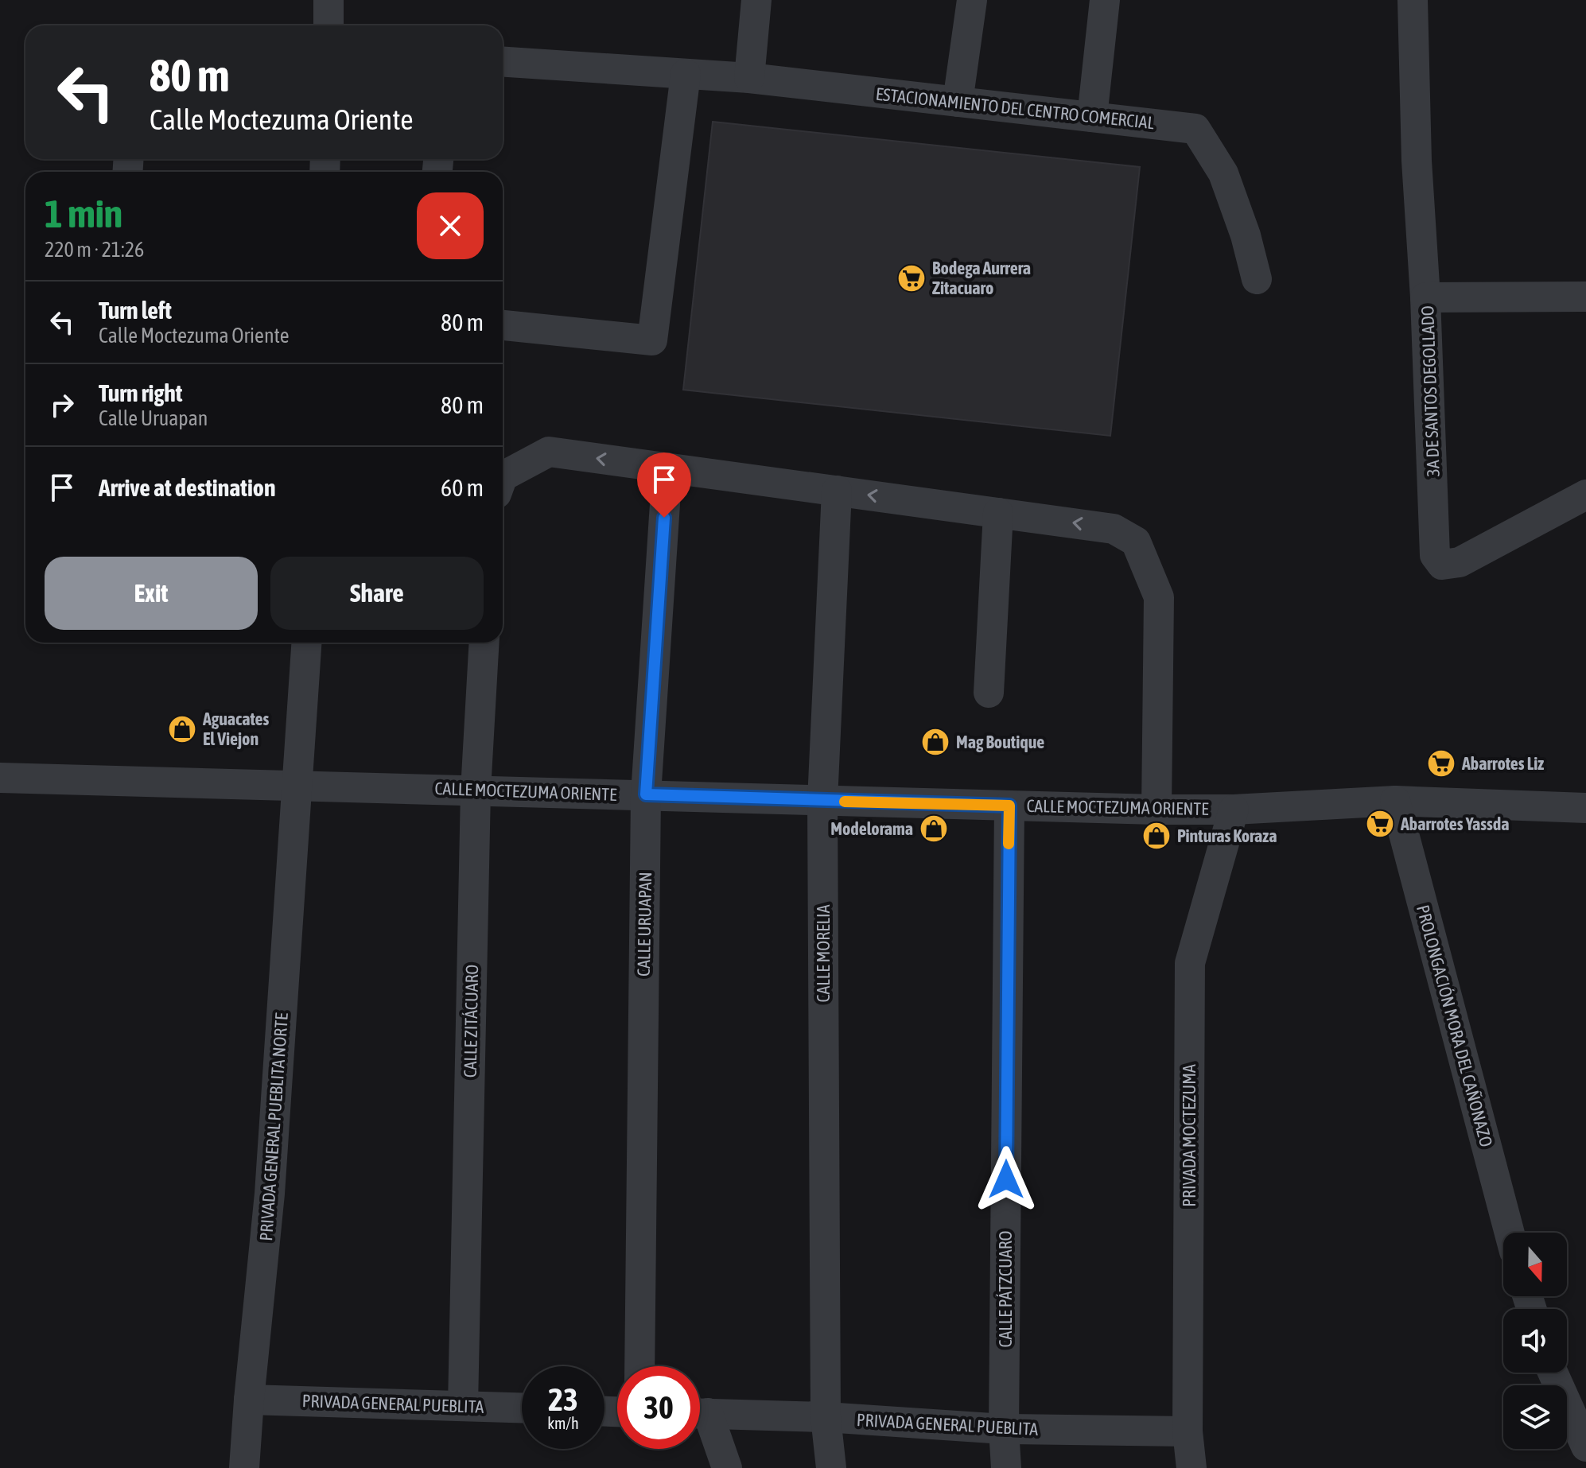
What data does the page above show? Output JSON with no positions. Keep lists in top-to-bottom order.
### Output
{
  "streets": {
    "street": [
      "ESTACIONAMIENTO DEL CENTRO COMERCIAL",
      "3A DE SANTOS DEGOLLADO",
      "CALLE MOCTEZUMA ORIENTE",
      "CALLE URUAPAN",
      "CALLE MORELIA",
      "CALLE ZITÁCUARO",
      "PROLONGACIÓN MORA DEL CAÑONAZO",
      "PRIVADA GENERAL PUEBLITA NORTE",
      "PRIVADA MOCTEZUMA",
      "CALLE PÁTZCUARO",
      "PRIVADA GENERAL PUEBLITA"
    ]
  },
  "crossings": [
    ["CALLE MOCTEZUMA ORIENTE", "CALLE URUAPAN"],
    ["CALLE MOCTEZUMA ORIENTE", "CALLE MORELIA"],
    ["CALLE MOCTEZUMA ORIENTE", "CALLE ZITÁCUARO"],
    ["CALLE MOCTEZUMA ORIENTE", "PROLONGACIÓN MORA DEL CAÑONAZO"],
    ["CALLE MOCTEZUMA ORIENTE", "PRIVADA GENERAL PUEBLITA NORTE"],
    ["CALLE MOCTEZUMA ORIENTE", "PRIVADA MOCTEZUMA"],
    ["CALLE MOCTEZUMA ORIENTE", "CALLE PÁTZCUARO"],
    ["CALLE MORELIA", "PRIVADA GENERAL PUEBLITA"],
    ["CALLE ZITÁCUARO", "PRIVADA GENERAL PUEBLITA"],
    ["PRIVADA GENERAL PUEBLITA NORTE", "PRIVADA GENERAL PUEBLITA"],
    ["PRIVADA MOCTEZUMA", "PRIVADA GENERAL PUEBLITA"],
    ["CALLE PÁTZCUARO", "PRIVADA GENERAL PUEBLITA"]
  ],
  "places": {
    "supermarket": ["Bodega Aurrera Zitacuaro", "Abarrotes Liz", "Abarrotes Yassda"],
    "shop": [
      "Aguacates El Viejon",
      "Mag Boutique",
      "Modelorama",
      "Pinturas Koraza"
    ]
  },
  "north": "bottom",
  "page": {
    "turn": ["80 m", "Calle Moctezuma Oriente"],
    "heading": ["1 min", "220 m · 21:26"],
    "list": [
      {
        "name": "Turn left",
        "note": "Calle Moctezuma Oriente",
        "value": "80 m"
      },
      {
        "name": "Turn right",
        "note": "Calle Uruapan",
        "value": "80 m"
      },
      {
        "name": "Arrive at destination",
        "value": "60 m"
      }
    ],
    "buttons": ["Exit", "Share"],
    "speed": "23 km/h",
    "limit": "30"
  }
}
